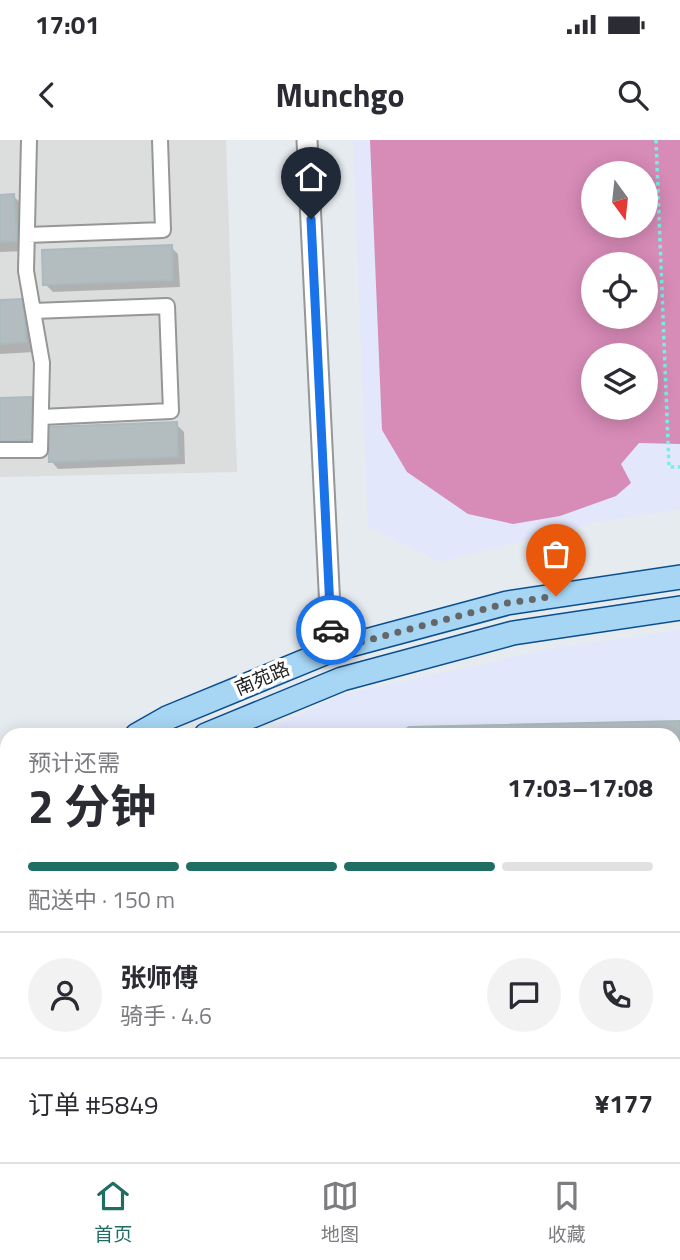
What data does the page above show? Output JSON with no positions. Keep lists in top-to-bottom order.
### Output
{
  "streets": {
    "main road": ["南苑路"]
  },
  "north": "bottom",
  "page": {
    "status": "17:01",
    "header": "Munchgo",
    "heading": ["2 分钟", "预计还需", "17:03–17:08"],
    "panel": [
      "张师傅",
      "骑手 · 4.6",
      "订单 #5849",
      "¥177"
    ],
    "bar": "配送中 · 150 m",
    "tabs": ["首页", "地图", "收藏"]
  }
}
